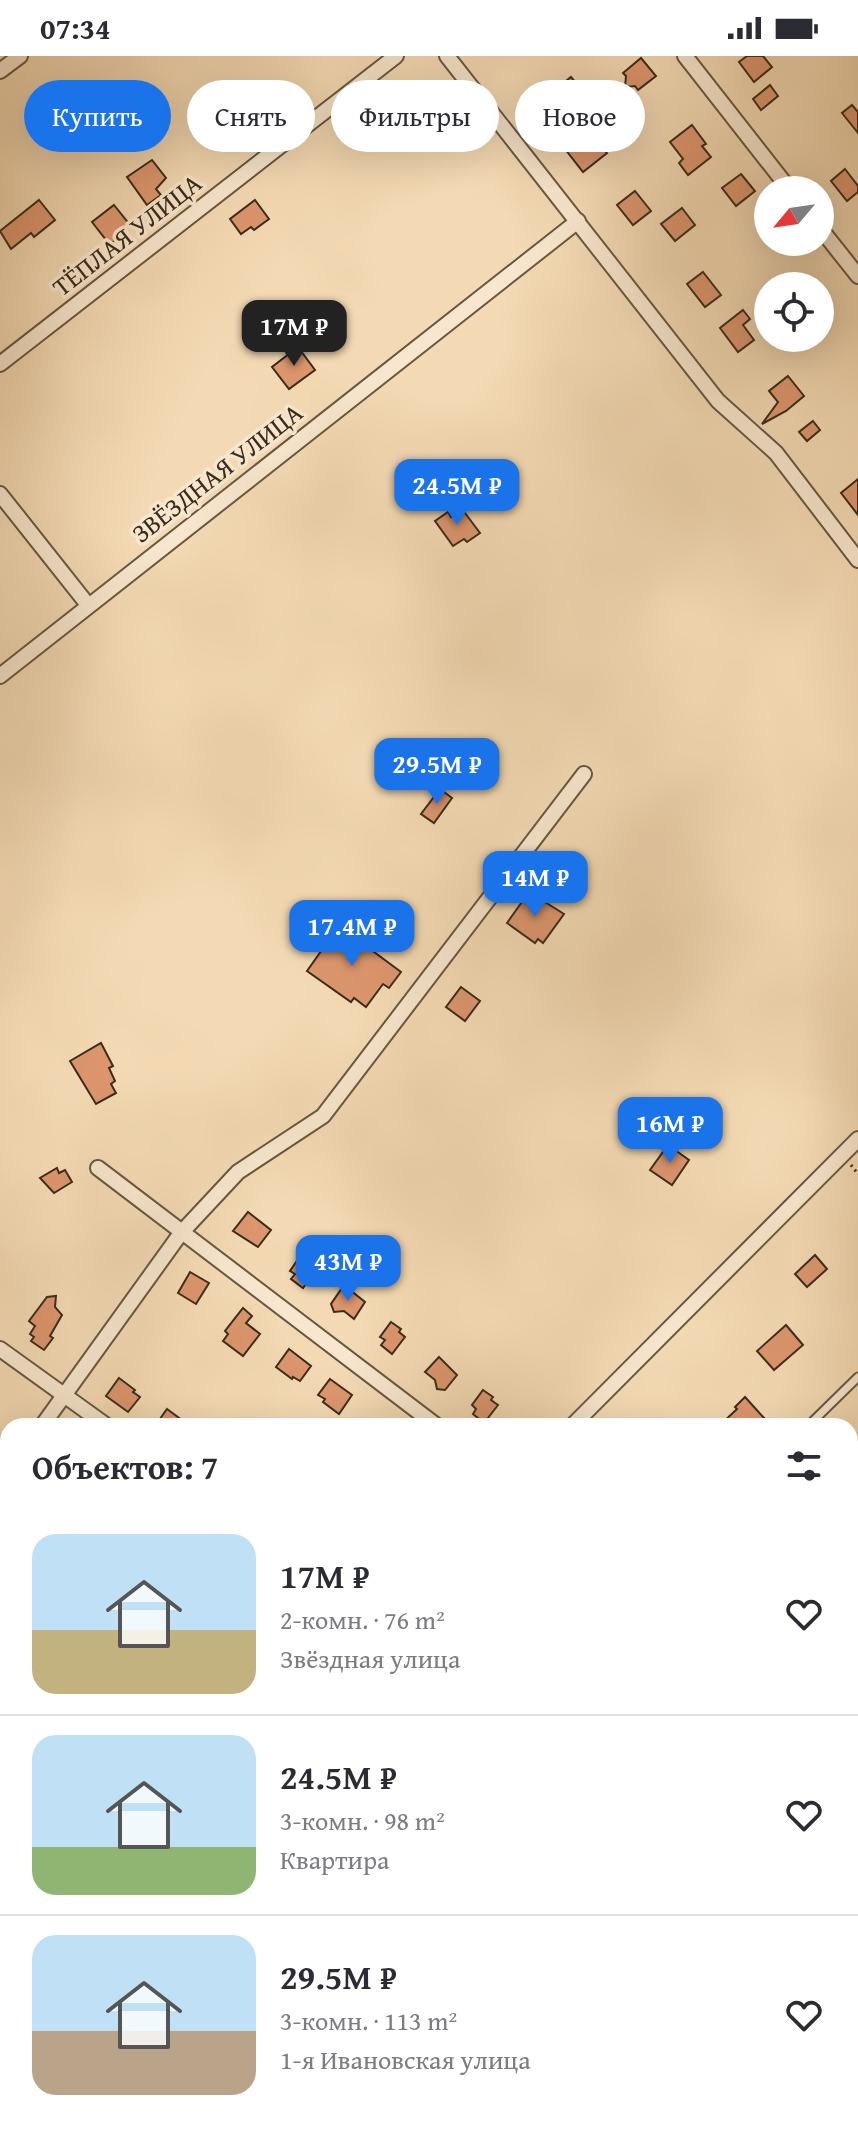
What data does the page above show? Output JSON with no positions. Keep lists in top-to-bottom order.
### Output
{
  "streets": {
    "street": ["ТЁПЛАЯ УЛИЦА", "ЗВЁЗДНАЯ УЛИЦА"]
  },
  "north": "bottom left",
  "page": {
    "status": "07:34",
    "chip": [
      "Купить",
      "Снять",
      "Фильтры",
      "Новое"
    ],
    "price": [
      "17M ₽",
      "24.5M ₽",
      "29.5M ₽",
      "14M ₽",
      "17.4M ₽",
      "16M ₽",
      "43M ₽"
    ],
    "heading": "Объектов: 7",
    "list": [
      {
        "name": "17M ₽",
        "note": "2-комн. · 76 m² · Звёздная улица"
      },
      {
        "name": "24.5M ₽",
        "note": "3-комн. · 98 m² · Квартира"
      },
      {
        "name": "29.5M ₽",
        "note": "3-комн. · 113 m² · 1-я Ивановская улица"
      }
    ]
  }
}
